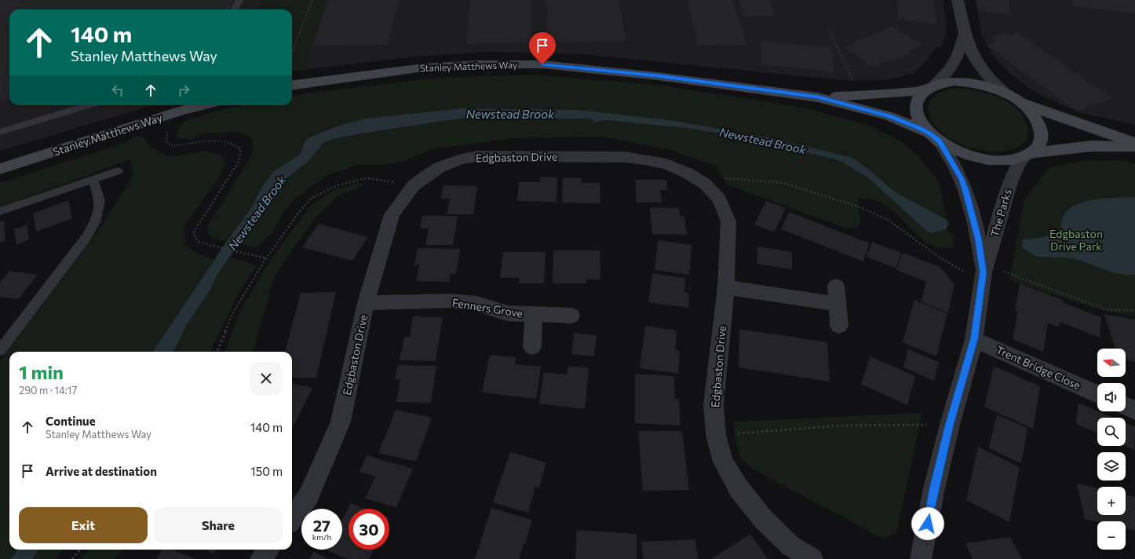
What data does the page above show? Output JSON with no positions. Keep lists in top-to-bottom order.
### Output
{
  "streets": {
    "main road": ["Stanley Matthews Way"],
    "street": [
      "Edgbaston Drive",
      "The Parks",
      "Fenners Grove",
      "Trent Bridge Close"
    ]
  },
  "crossings": [
    ["Stanley Matthews Way", "The Parks"],
    ["Edgbaston Drive", "Fenners Grove"],
    ["The Parks", "Trent Bridge Close"]
  ],
  "water": ["Newstead Brook"],
  "parks": ["Edgbaston Drive Park"],
  "north": "left",
  "page": {
    "turn": ["140 m", "Stanley Matthews Way"],
    "map_buttons": ["+", "−"],
    "heading": ["1 min", "290 m · 14:17"],
    "list": [
      {
        "name": "Continue",
        "note": "Stanley Matthews Way",
        "value": "140 m"
      },
      {
        "name": "Arrive at destination",
        "value": "150 m"
      }
    ],
    "buttons": ["Exit", "Share"],
    "speed": "27 km/h",
    "limit": "30"
  }
}
